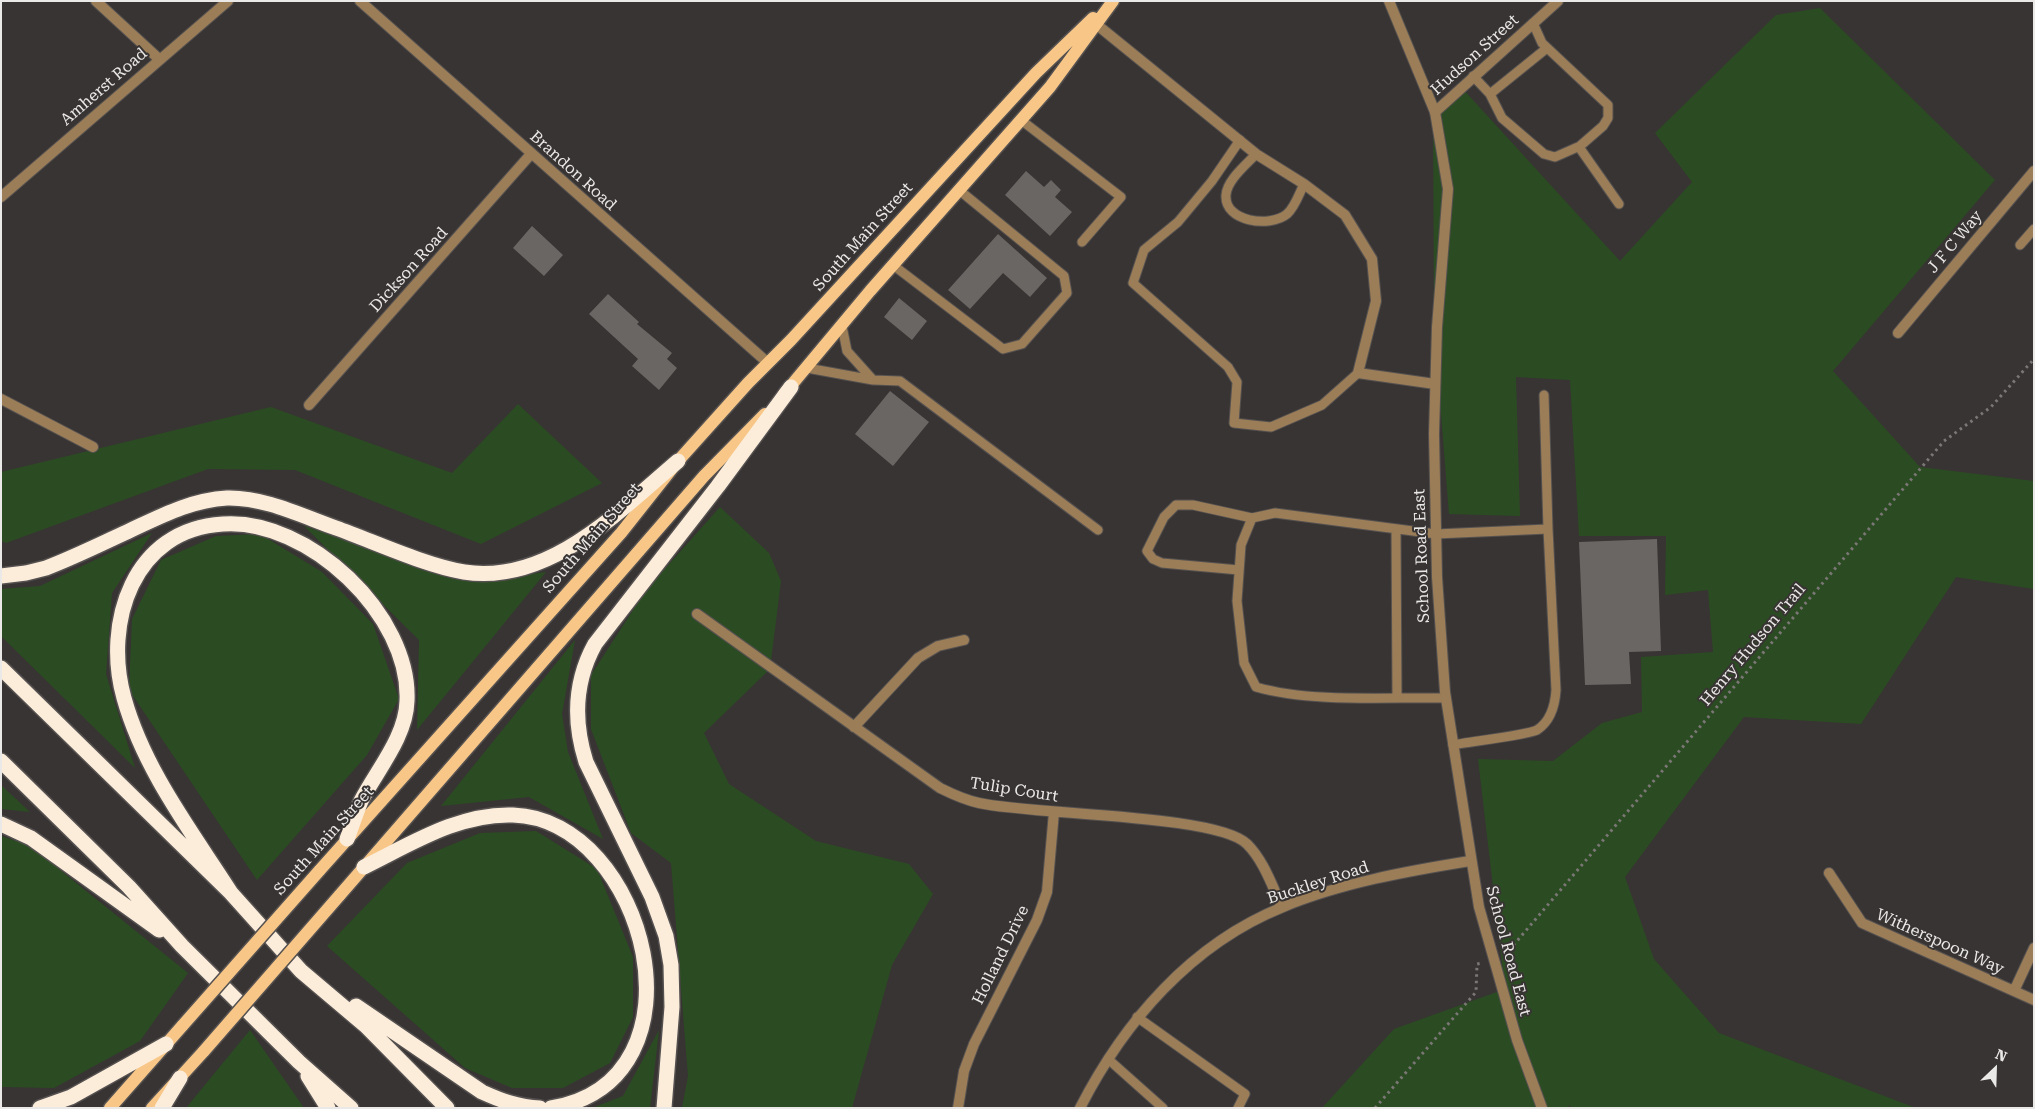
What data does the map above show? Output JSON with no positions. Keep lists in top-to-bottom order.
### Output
{
  "streets": {
    "main road": ["South Main Street"],
    "street": [
      "Hudson Street",
      "Amherst Road",
      "Brandon Road",
      "J F C Way",
      "Dickson Road",
      "School Road East",
      "Tulip Court",
      "Buckley Road",
      "Witherspoon Way",
      "Holland Drive"
    ],
    "path": ["Henry Hudson Trail"]
  },
  "crossings": [
    ["Hudson Street", "School Road East"],
    ["Brandon Road", "South Main Street"],
    ["Brandon Road", "Dickson Road"],
    ["School Road East", "Buckley Road"],
    ["Tulip Court", "Buckley Road"],
    ["Tulip Court", "Holland Drive"]
  ],
  "north": "top right"
}
